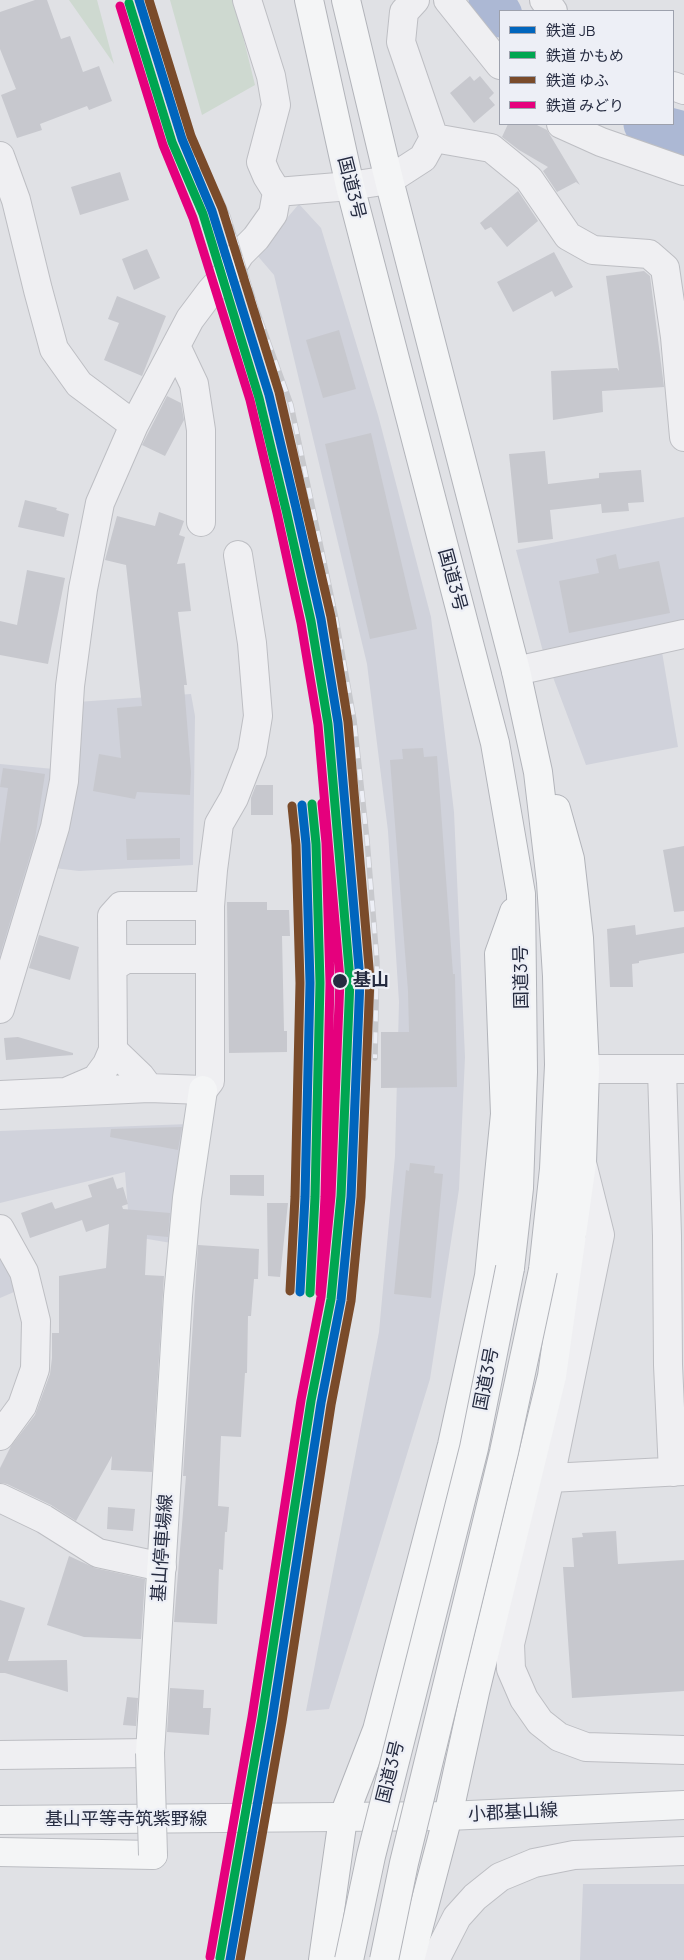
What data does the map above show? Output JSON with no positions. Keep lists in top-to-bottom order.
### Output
{
  "streets": {
    "main road": [
      "国道3号",
      "基山停車場線",
      "小郡基山線",
      "基山平等寺筑紫野線"
    ]
  },
  "crossings": [
    ["小郡基山線", "基山平等寺筑紫野線"]
  ],
  "places": ["基山"],
  "lines": [
    "rail line JB",
    "rail line ゆふ",
    "rail line かもめ",
    "rail line みどり"
  ],
  "legend": [
    "鉄道 JB",
    "鉄道 かもめ",
    "鉄道 ゆふ",
    "鉄道 みどり"
  ]
}
